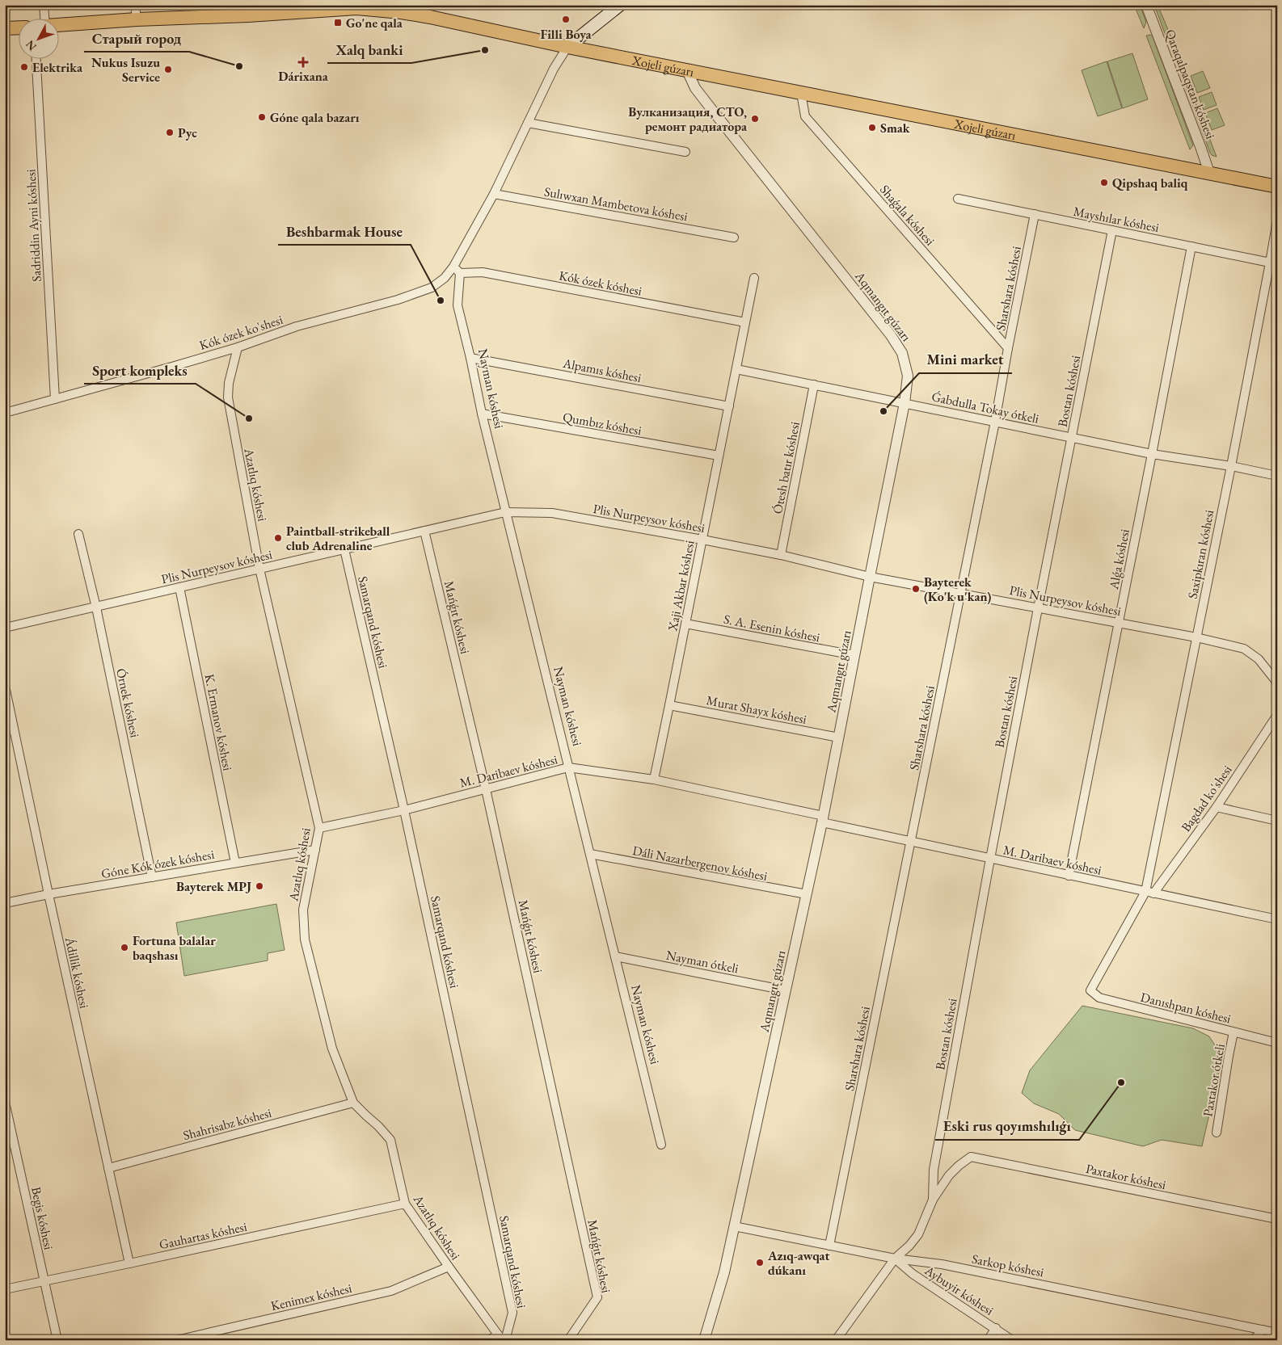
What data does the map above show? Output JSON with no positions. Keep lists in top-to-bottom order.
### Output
{
  "streets": {
    "main road": ["Xojeli gúzarı"],
    "street": [
      "Qaraqalpaqstan kóshesi",
      "Sulıwxan Mambetova kóshesi",
      "Shaǵala kóshesi",
      "Mayshılar kóshesi",
      "Sadriddin Ayni kóshesi",
      "Kók ózek kóshesi",
      "Sharshara kóshesi",
      "Aqmangıt gúzarı",
      "Kók ózek ko'shesi",
      "Alpamıs kóshesi",
      "Nayman kóshesi",
      "Bostan kóshesi",
      "Ǵabdulla Tokay ótkeli",
      "Qumbız kóshesi",
      "Ótesh batır kóshesi",
      "Azatlıq kóshesi",
      "Plis Nurpeysov kóshesi",
      "Saxipkıran kóshesi",
      "Alǵa kóshesi",
      "Xaji Akbar kóshesi",
      "Mańǵıt kóshesi",
      "Samarqand kóshesi",
      "S. A. Esenin kóshesi",
      "Órnek kóshesi",
      "Murat Shayx kóshesi",
      "K. Ermanov kóshesi",
      "M. Daribaev kóshesi",
      "Bagdad ko'shesi",
      "Dáli Nazarbergenov kóshesi",
      "Góne Kók ózek kóshesi",
      "Nayman ótkeli",
      "Ádillik kóshesi",
      "Danıshpan kóshesi",
      "Paxtakor ótkeli",
      "Shahrisabz kóshesi",
      "Paxtakor kóshesi",
      "Begis kóshesi",
      "Gauhartas kóshesi",
      "Sarkop kóshesi",
      "Aybuyir kóshesi",
      "Kenimex kóshesi"
    ]
  },
  "crossings": [
    ["Xojeli gúzarı", "Qaraqalpaqstan kóshesi"],
    ["Xojeli gúzarı", "Shaǵala kóshesi"],
    ["Xojeli gúzarı", "Aqmangıt gúzarı"],
    ["Shaǵala kóshesi", "Sharshara kóshesi"],
    ["Mayshılar kóshesi", "Sharshara kóshesi"],
    ["Mayshılar kóshesi", "Bostan kóshesi"],
    ["Mayshılar kóshesi", "Saxipkıran kóshesi"],
    ["Mayshılar kóshesi", "Alǵa kóshesi"],
    ["Sadriddin Ayni kóshesi", "Kók ózek ko'shesi"],
    ["Kók ózek kóshesi", "Nayman kóshesi"],
    ["Kók ózek kóshesi", "Xaji Akbar kóshesi"],
    ["Sharshara kóshesi", "Ǵabdulla Tokay ótkeli"],
    ["Sharshara kóshesi", "Plis Nurpeysov kóshesi"],
    ["Sharshara kóshesi", "M. Daribaev kóshesi"],
    ["Sharshara kóshesi", "Sarkop kóshesi"],
    ["Aqmangıt gúzarı", "Ǵabdulla Tokay ótkeli"],
    ["Aqmangıt gúzarı", "Plis Nurpeysov kóshesi"],
    ["Aqmangıt gúzarı", "S. A. Esenin kóshesi"],
    ["Aqmangıt gúzarı", "Murat Shayx kóshesi"],
    ["Aqmangıt gúzarı", "M. Daribaev kóshesi"],
    ["Aqmangıt gúzarı", "Dáli Nazarbergenov kóshesi"],
    ["Aqmangıt gúzarı", "Nayman ótkeli"],
    ["Aqmangıt gúzarı", "Sarkop kóshesi"],
    ["Kók ózek ko'shesi", "Azatlıq kóshesi"],
    ["Alpamıs kóshesi", "Nayman kóshesi"],
    ["Alpamıs kóshesi", "Xaji Akbar kóshesi"],
    ["Nayman kóshesi", "Qumbız kóshesi"],
    ["Nayman kóshesi", "Plis Nurpeysov kóshesi"],
    ["Nayman kóshesi", "M. Daribaev kóshesi"],
    ["Nayman kóshesi", "Dáli Nazarbergenov kóshesi"],
    ["Nayman kóshesi", "Nayman ótkeli"],
    ["Bostan kóshesi", "Ǵabdulla Tokay ótkeli"],
    ["Bostan kóshesi", "Plis Nurpeysov kóshesi"],
    ["Bostan kóshesi", "M. Daribaev kóshesi"],
    ["Bostan kóshesi", "Paxtakor kóshesi"],
    ["Ǵabdulla Tokay ótkeli", "Ótesh batır kóshesi"],
    ["Ǵabdulla Tokay ótkeli", "Saxipkıran kóshesi"],
    ["Ǵabdulla Tokay ótkeli", "Alǵa kóshesi"],
    ["Ǵabdulla Tokay ótkeli", "Xaji Akbar kóshesi"],
    ["Qumbız kóshesi", "Xaji Akbar kóshesi"],
    ["Ótesh batır kóshesi", "Plis Nurpeysov kóshesi"],
    ["Azatlıq kóshesi", "Plis Nurpeysov kóshesi"],
    ["Azatlıq kóshesi", "Samarqand kóshesi"],
    ["Azatlıq kóshesi", "M. Daribaev kóshesi"],
    ["Azatlıq kóshesi", "Góne Kók ózek kóshesi"],
    ["Azatlıq kóshesi", "Shahrisabz kóshesi"],
    ["Azatlıq kóshesi", "Gauhartas kóshesi"],
    ["Azatlıq kóshesi", "Kenimex kóshesi"],
    ["Plis Nurpeysov kóshesi", "Saxipkıran kóshesi"],
    ["Plis Nurpeysov kóshesi", "Alǵa kóshesi"],
    ["Plis Nurpeysov kóshesi", "Xaji Akbar kóshesi"],
    ["Plis Nurpeysov kóshesi", "Mańǵıt kóshesi"],
    ["Plis Nurpeysov kóshesi", "Samarqand kóshesi"],
    ["Plis Nurpeysov kóshesi", "Órnek kóshesi"],
    ["Plis Nurpeysov kóshesi", "K. Ermanov kóshesi"],
    ["Saxipkıran kóshesi", "M. Daribaev kóshesi"],
    ["Saxipkıran kóshesi", "Bagdad ko'shesi"],
    ["Saxipkıran kóshesi", "Danıshpan kóshesi"],
    ["Alǵa kóshesi", "M. Daribaev kóshesi"],
    ["Xaji Akbar kóshesi", "S. A. Esenin kóshesi"],
    ["Xaji Akbar kóshesi", "Murat Shayx kóshesi"],
    ["Xaji Akbar kóshesi", "M. Daribaev kóshesi"],
    ["Mańǵıt kóshesi", "M. Daribaev kóshesi"],
    ["Samarqand kóshesi", "M. Daribaev kóshesi"],
    ["Órnek kóshesi", "Góne Kók ózek kóshesi"],
    ["K. Ermanov kóshesi", "Góne Kók ózek kóshesi"],
    ["M. Daribaev kóshesi", "Bagdad ko'shesi"],
    ["M. Daribaev kóshesi", "Danıshpan kóshesi"],
    ["Bagdad ko'shesi", "Danıshpan kóshesi"],
    ["Góne Kók ózek kóshesi", "Ádillik kóshesi"],
    ["Ádillik kóshesi", "Shahrisabz kóshesi"],
    ["Ádillik kóshesi", "Gauhartas kóshesi"],
    ["Danıshpan kóshesi", "Paxtakor ótkeli"],
    ["Begis kóshesi", "Gauhartas kóshesi"],
    ["Sarkop kóshesi", "Aybuyir kóshesi"]
  ],
  "places": {
    "other": [
      "Filli Boya",
      "Xalq banki",
      "Старый город",
      "Elektrika",
      "Nukus Isuzu Service",
      "Góne qala bazarı",
      "Вулканизация, СТО, ремонт радиатора",
      "Smak",
      "Рус",
      "Qipshaq baliq",
      "Beshbarmak House",
      "Mini market",
      "Sport kompleks",
      "Paintball-strikeball club Adrenaline",
      "Bayterek (Ko'k u'kan)",
      "Bayterek MPJ",
      "Fortuna balalar baqshası",
      "Eski rus qoyımshılıǵı",
      "Azıq-awqat dúkanı"
    ],
    "transit": ["Go'ne qala"],
    "health": ["Dárixana"]
  },
  "north": "bottom left"
}
